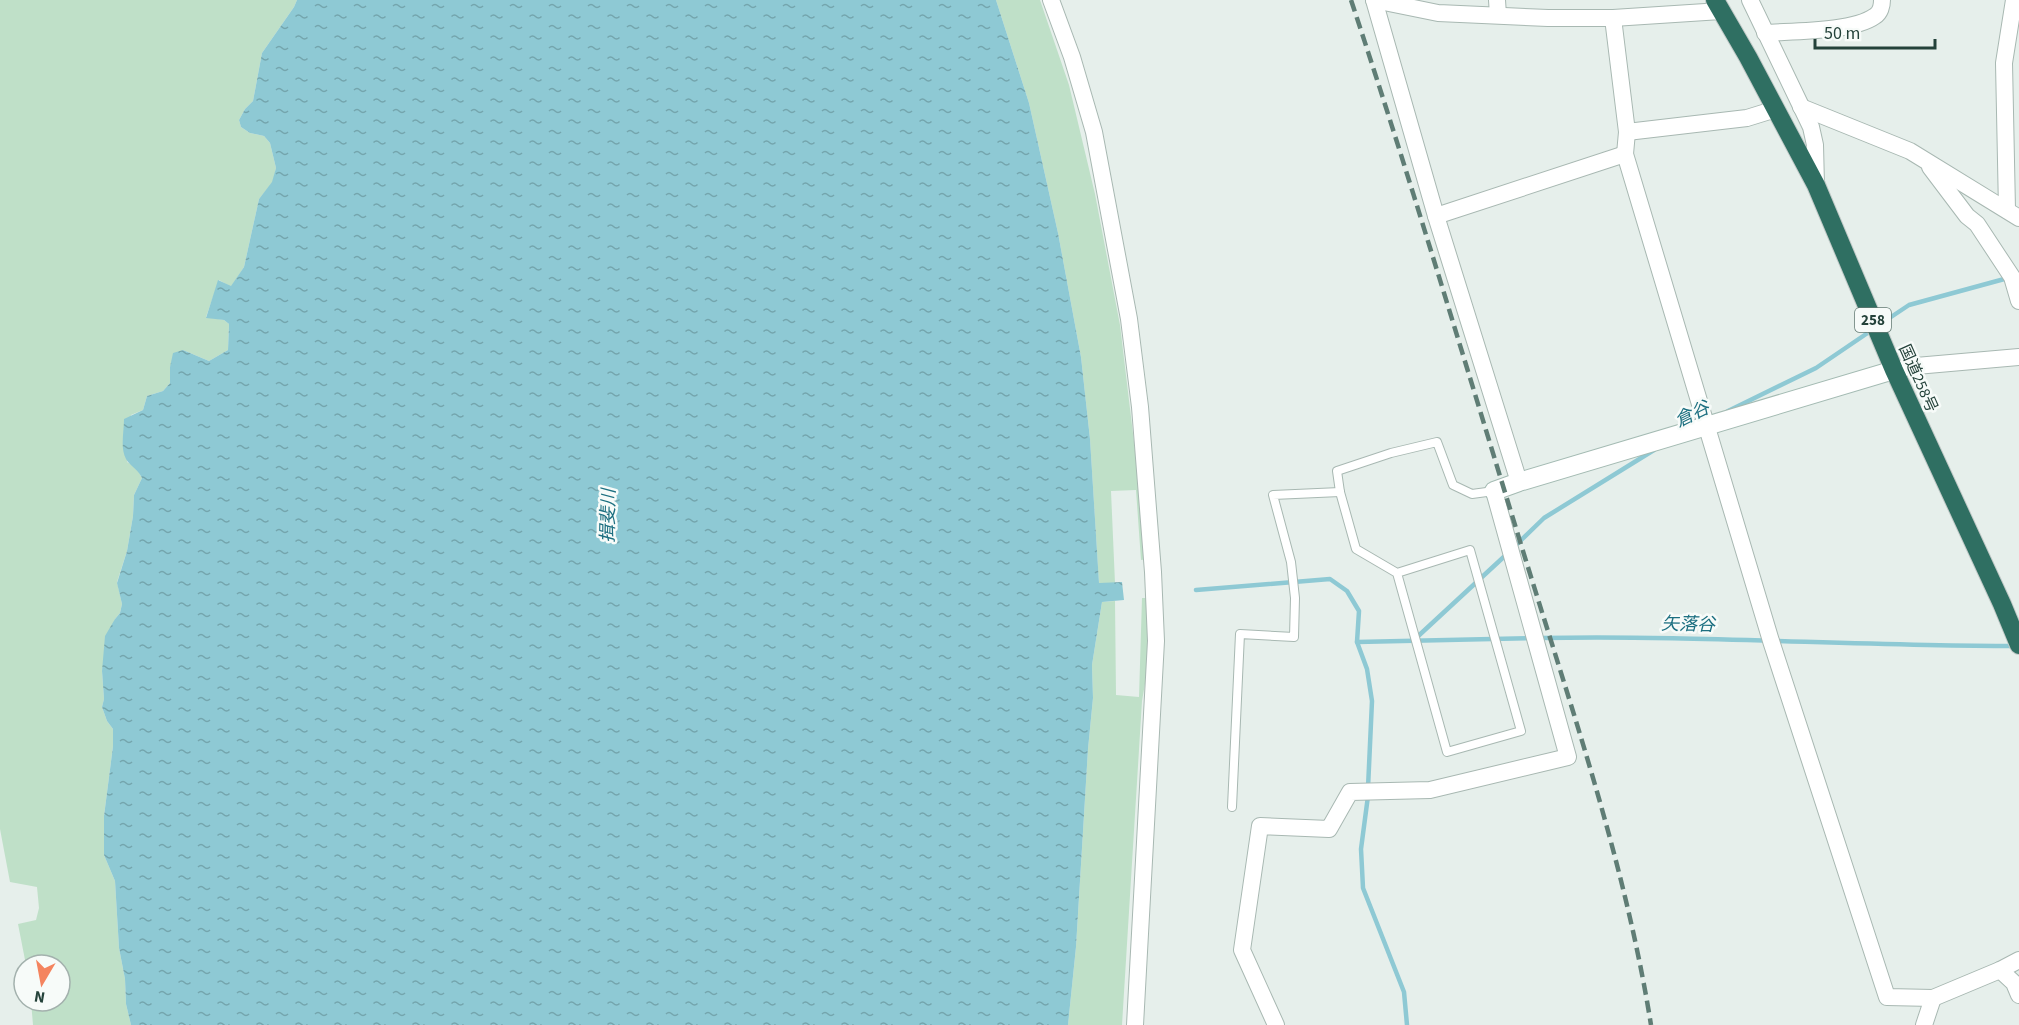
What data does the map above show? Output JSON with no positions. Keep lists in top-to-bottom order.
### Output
{
  "streets": {
    "highway": ["258", "国道258号"]
  },
  "water": ["倉谷", "揖斐川", "矢落谷"],
  "scale_bar": "50 m",
  "north": "bottom"
}
